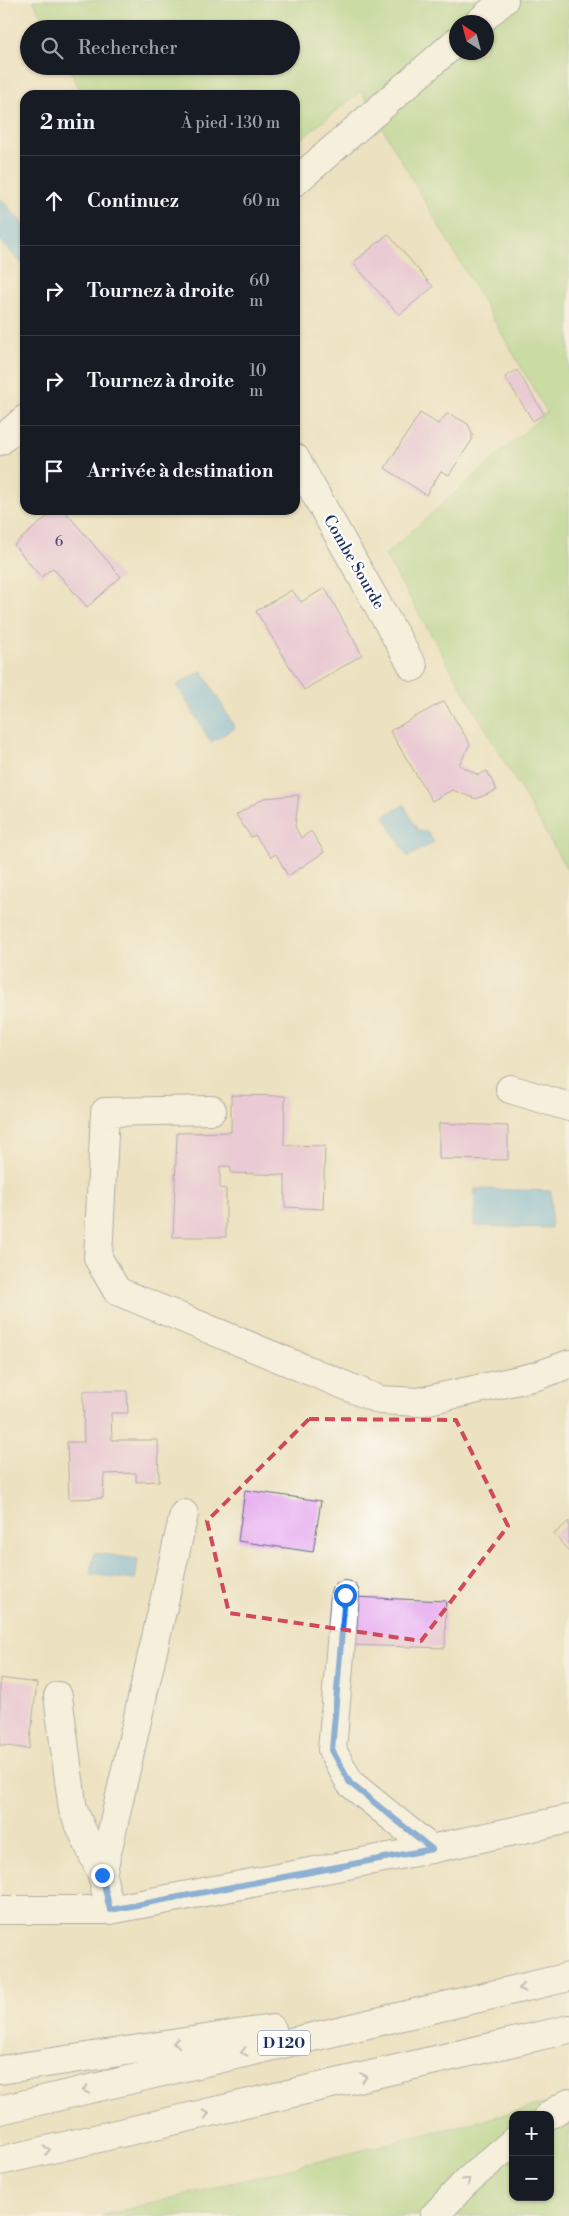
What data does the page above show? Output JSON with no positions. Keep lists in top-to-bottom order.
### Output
{
  "streets": {
    "main road": ["Combe Sourde", "D 120"]
  },
  "house_numbers": ["6"],
  "north": "top left",
  "page": {
    "search": "Rechercher",
    "heading": ["2 min", "À pied · 130 m"],
    "list": [
      ["Continuez", "60 m"],
      ["Tournez à droite", "60 m"],
      ["Tournez à droite", "10 m"],
      "Arrivée à destination"
    ],
    "map_buttons": ["+", "−"]
  }
}
